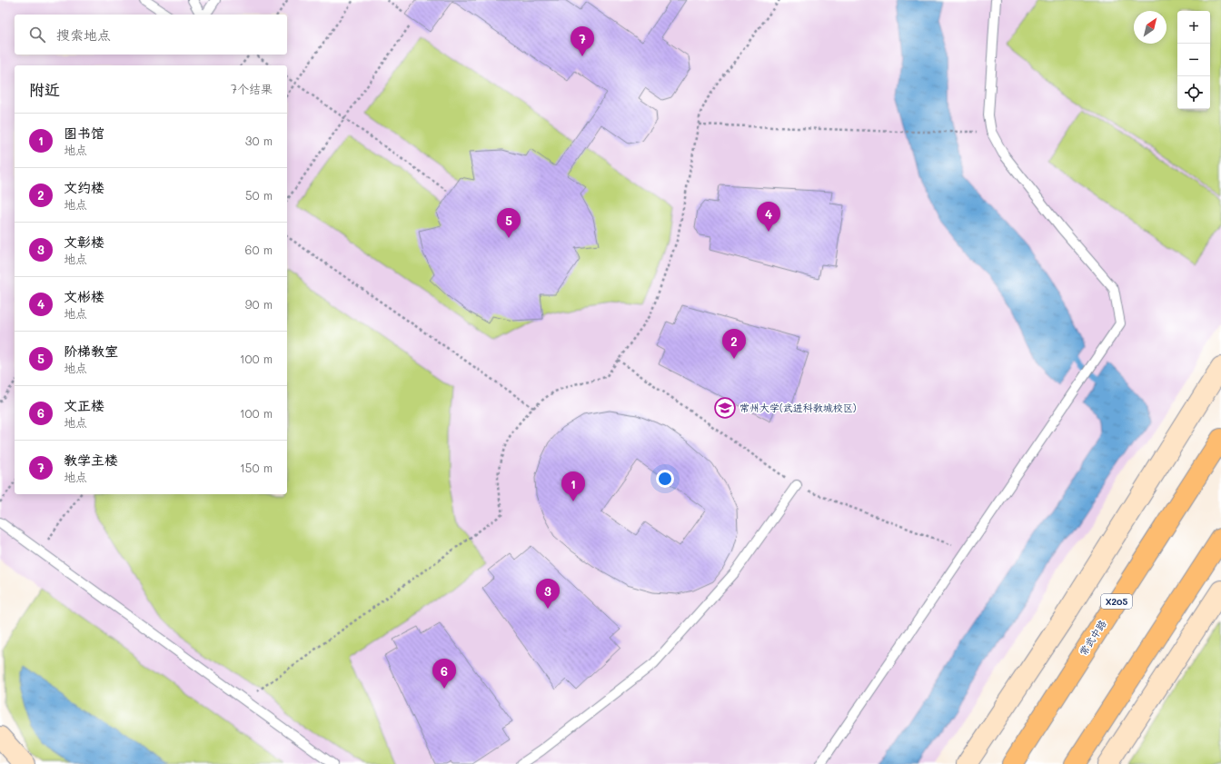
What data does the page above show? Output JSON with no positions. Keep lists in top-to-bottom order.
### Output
{
  "streets": {
    "main road": ["X205", "常武中路"]
  },
  "places": {
    "school or university": ["常州大学(武进科教城校区)"]
  },
  "north": "top right",
  "page": {
    "map_buttons": ["+", "−"],
    "search": "搜索地点",
    "pins": [
      "7",
      "4",
      "5",
      "2",
      "1",
      "3",
      "6"
    ],
    "heading": ["附近", "7个结果"],
    "list": [
      {
        "mark": "1",
        "name": "图书馆",
        "note": "地点",
        "value": "30 m"
      },
      {
        "mark": "2",
        "name": "文约楼",
        "note": "地点",
        "value": "50 m"
      },
      {
        "mark": "3",
        "name": "文彰楼",
        "note": "地点",
        "value": "60 m"
      },
      {
        "mark": "4",
        "name": "文彬楼",
        "note": "地点",
        "value": "90 m"
      },
      {
        "mark": "5",
        "name": "阶梯教室",
        "note": "地点",
        "value": "100 m"
      },
      {
        "mark": "6",
        "name": "文正楼",
        "note": "地点",
        "value": "100 m"
      },
      {
        "mark": "7",
        "name": "教学主楼",
        "note": "地点",
        "value": "150 m"
      }
    ]
  }
}
